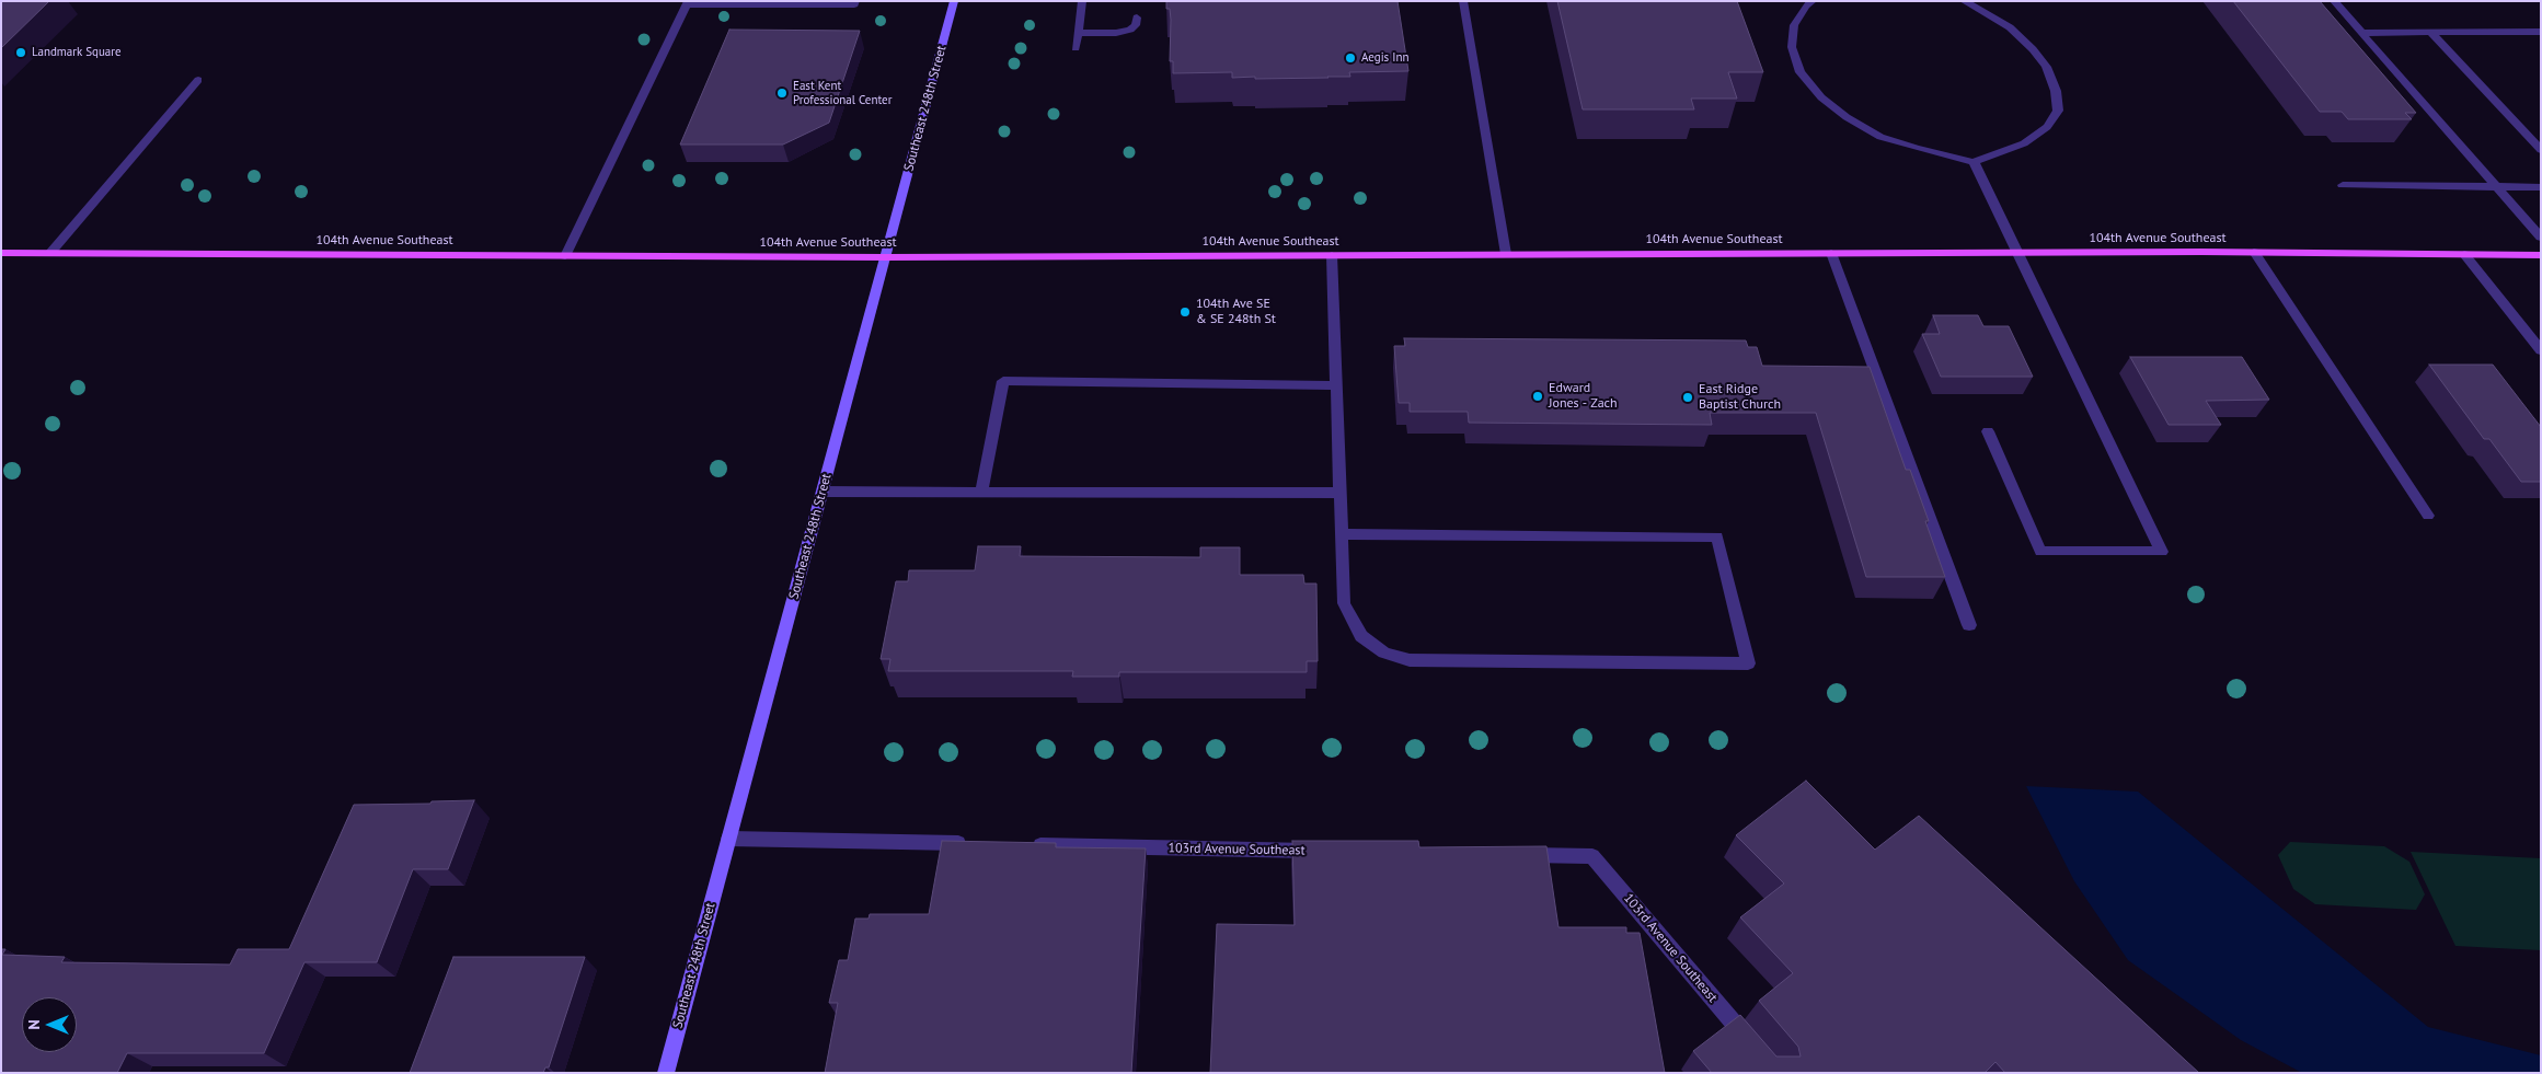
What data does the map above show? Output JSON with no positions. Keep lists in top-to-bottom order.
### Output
{
  "streets": {
    "main road": ["104th Avenue Southeast"],
    "street": ["Southeast 248th Street", "103rd Avenue Southeast"]
  },
  "crossings": [
    ["Southeast 248th Street", "104th Avenue Southeast"]
  ],
  "places": [
    "Landmark Square",
    "Aegis Inn",
    "East Kent Professional Center",
    "104th Ave SE & SE 248th St",
    "Edward Jones - Zach",
    "East Ridge Baptist Church"
  ],
  "north": "left"
}
